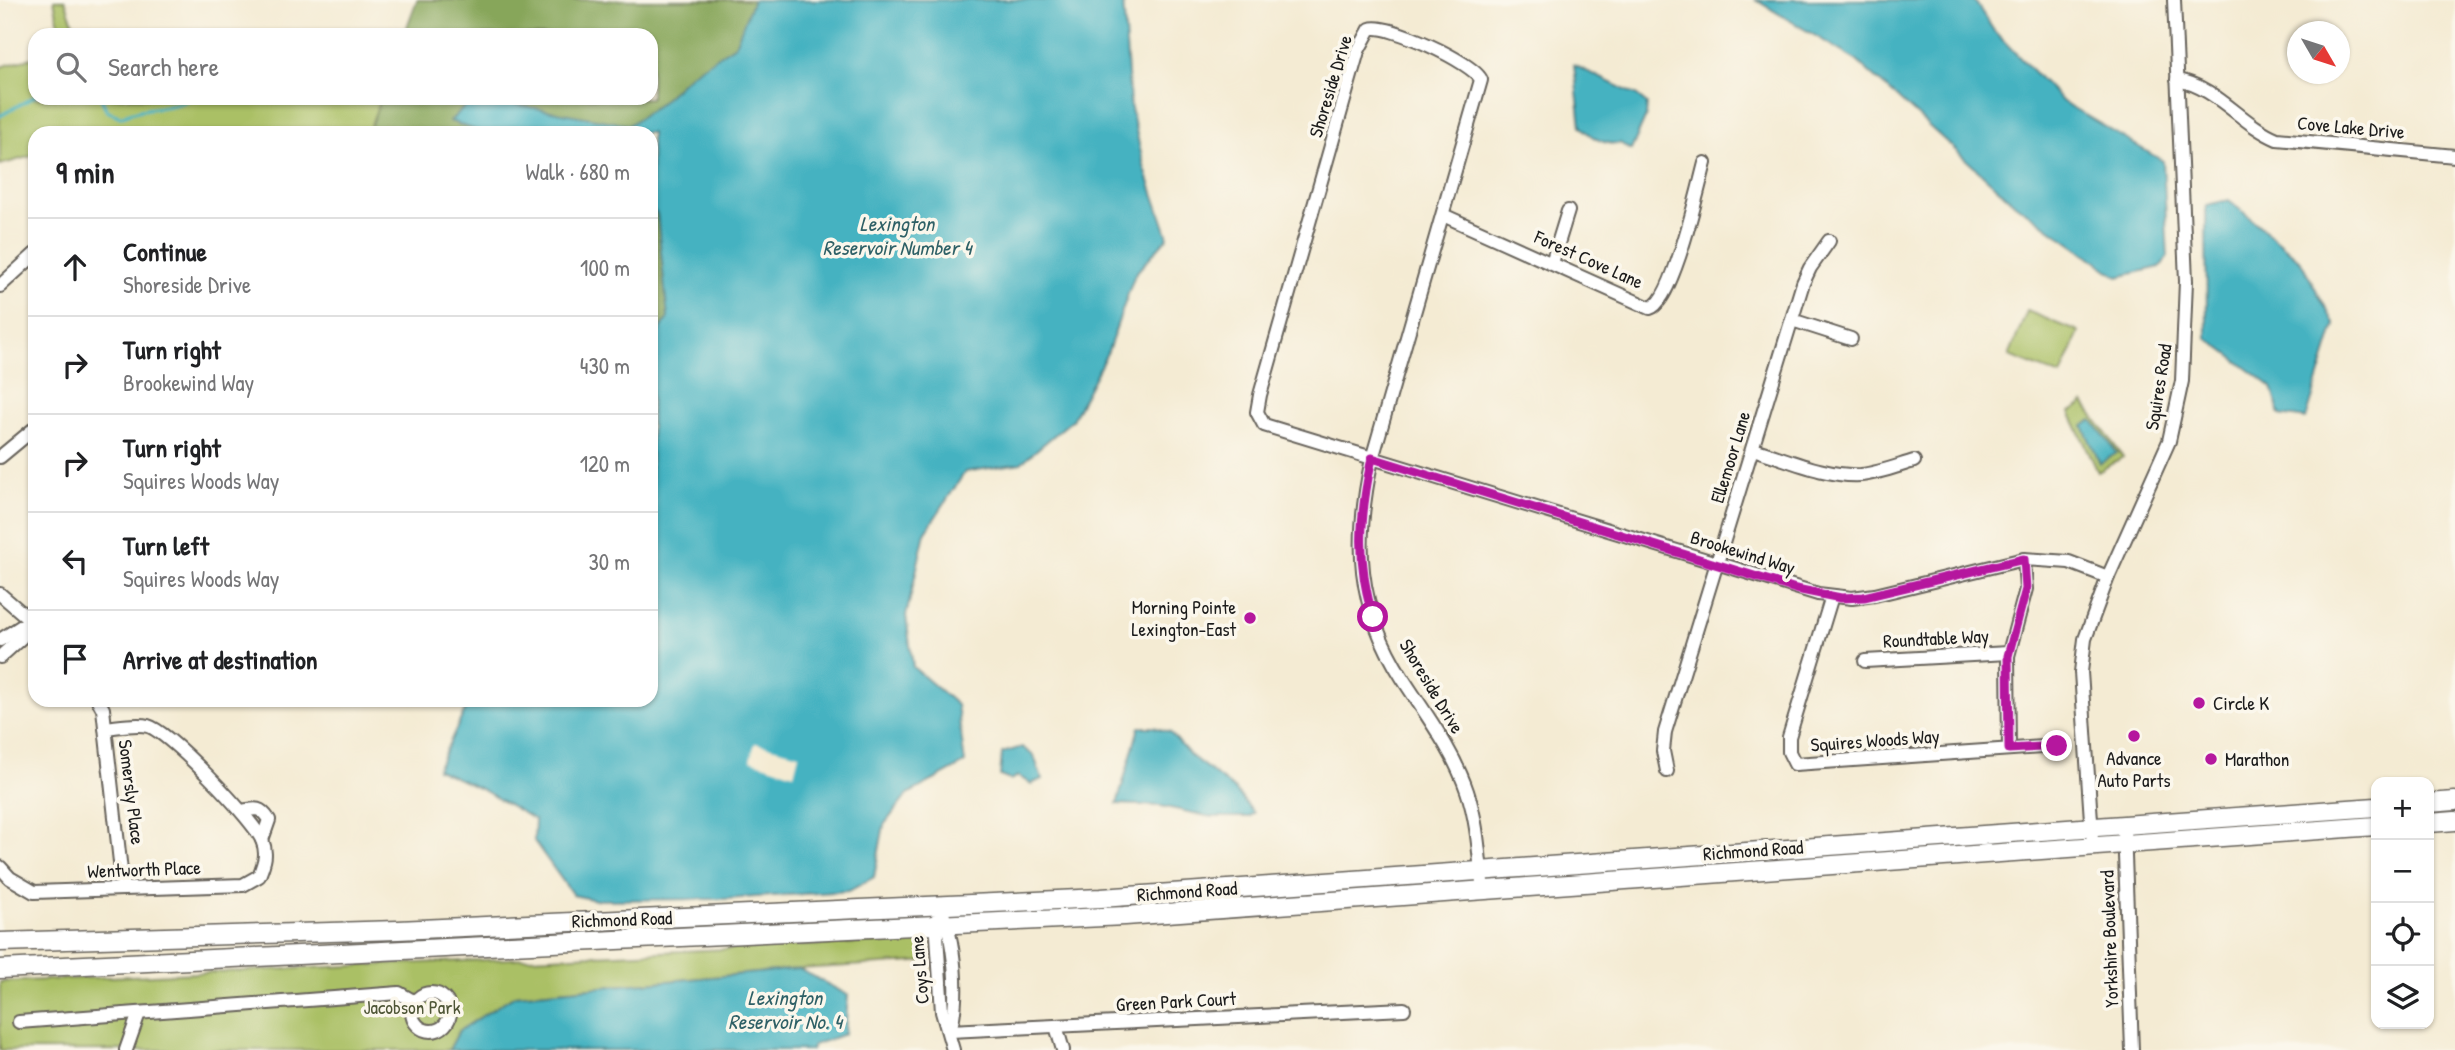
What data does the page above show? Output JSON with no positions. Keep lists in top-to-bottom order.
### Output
{
  "streets": {
    "highway": ["Richmond Road"],
    "street": [
      "Shoreside Drive",
      "Cove Lake Drive",
      "Forest Cove Lane",
      "Squires Road",
      "Ellemoor Lane",
      "Brookewind Way",
      "Roundtable Way",
      "Squires Woods Way",
      "Somersly Place",
      "Wentworth Place",
      "Yorkshire Boulevard",
      "Coys Lane",
      "Green Park Court"
    ]
  },
  "crossings": [
    ["Shoreside Drive", "Forest Cove Lane"],
    ["Shoreside Drive", "Brookewind Way"],
    ["Shoreside Drive", "Richmond Road"],
    ["Cove Lake Drive", "Squires Road"],
    ["Squires Road", "Brookewind Way"],
    ["Squires Road", "Richmond Road"],
    ["Ellemoor Lane", "Brookewind Way"],
    ["Brookewind Way", "Squires Woods Way"],
    ["Somersly Place", "Wentworth Place"],
    ["Richmond Road", "Yorkshire Boulevard"],
    ["Richmond Road", "Coys Lane"],
    ["Coys Lane", "Green Park Court"]
  ],
  "water": ["Lexington Reservoir Number 4", "Lexington Reservoir No. 4"],
  "parks": ["Jacobson Park"],
  "places": [
    "Morning Pointe Lexington-East",
    "Circle K",
    "Advance Auto Parts",
    "Marathon"
  ],
  "north": "bottom right",
  "page": {
    "search": "Search here",
    "heading": ["9 min", "Walk · 680 m"],
    "list": [
      ["Continue", "Shoreside Drive", "100 m"],
      ["Turn right", "Brookewind Way", "430 m"],
      ["Turn right", "Squires Woods Way", "120 m"],
      ["Turn left", "Squires Woods Way", "30 m"],
      "Arrive at destination"
    ],
    "map_buttons": ["+", "−"]
  }
}
